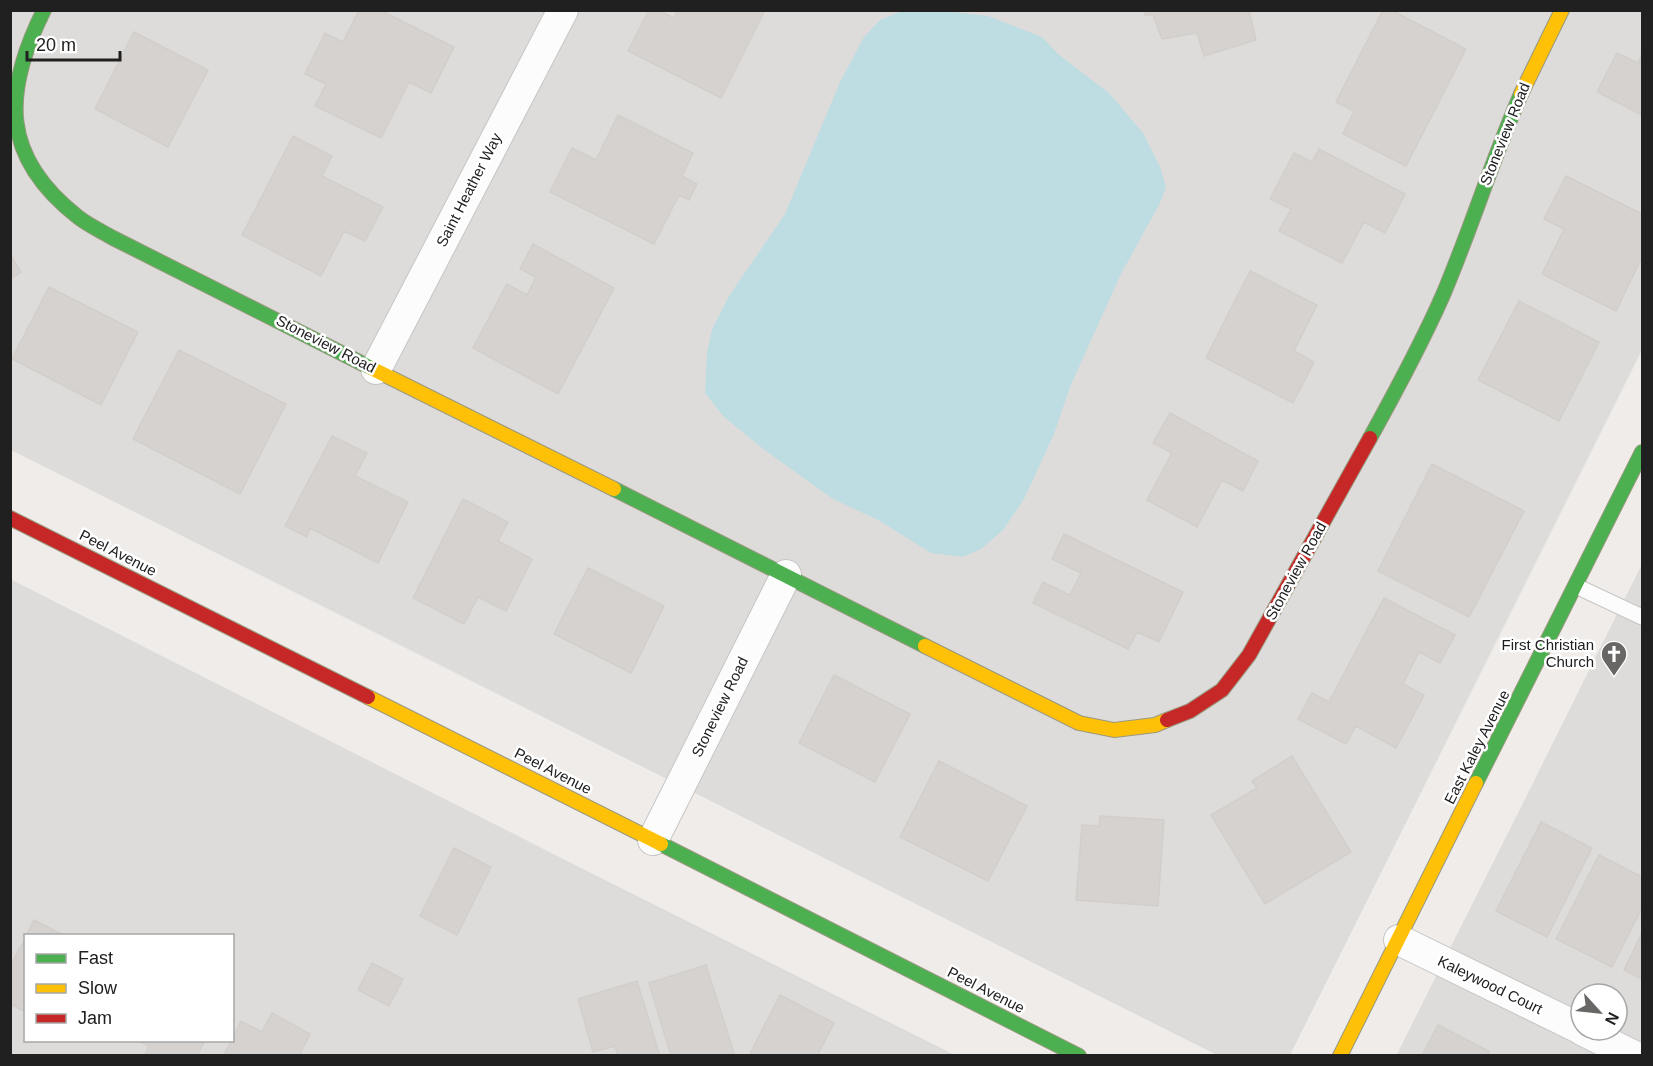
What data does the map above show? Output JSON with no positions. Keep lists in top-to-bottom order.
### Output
{
  "streets": {
    "street": [
      "Stoneview Road",
      "Saint Heather Way",
      "Peel Avenue",
      "East Kaley Avenue",
      "Kaleywood Court"
    ]
  },
  "crossings": [
    ["Stoneview Road", "Saint Heather Way"],
    ["Stoneview Road", "Peel Avenue"],
    ["East Kaley Avenue", "Kaleywood Court"]
  ],
  "places": {
    "church": ["First Christian Church"]
  },
  "legend": ["Fast", "Slow", "Jam"],
  "scale_bar": "20 m",
  "north": "bottom right"
}
